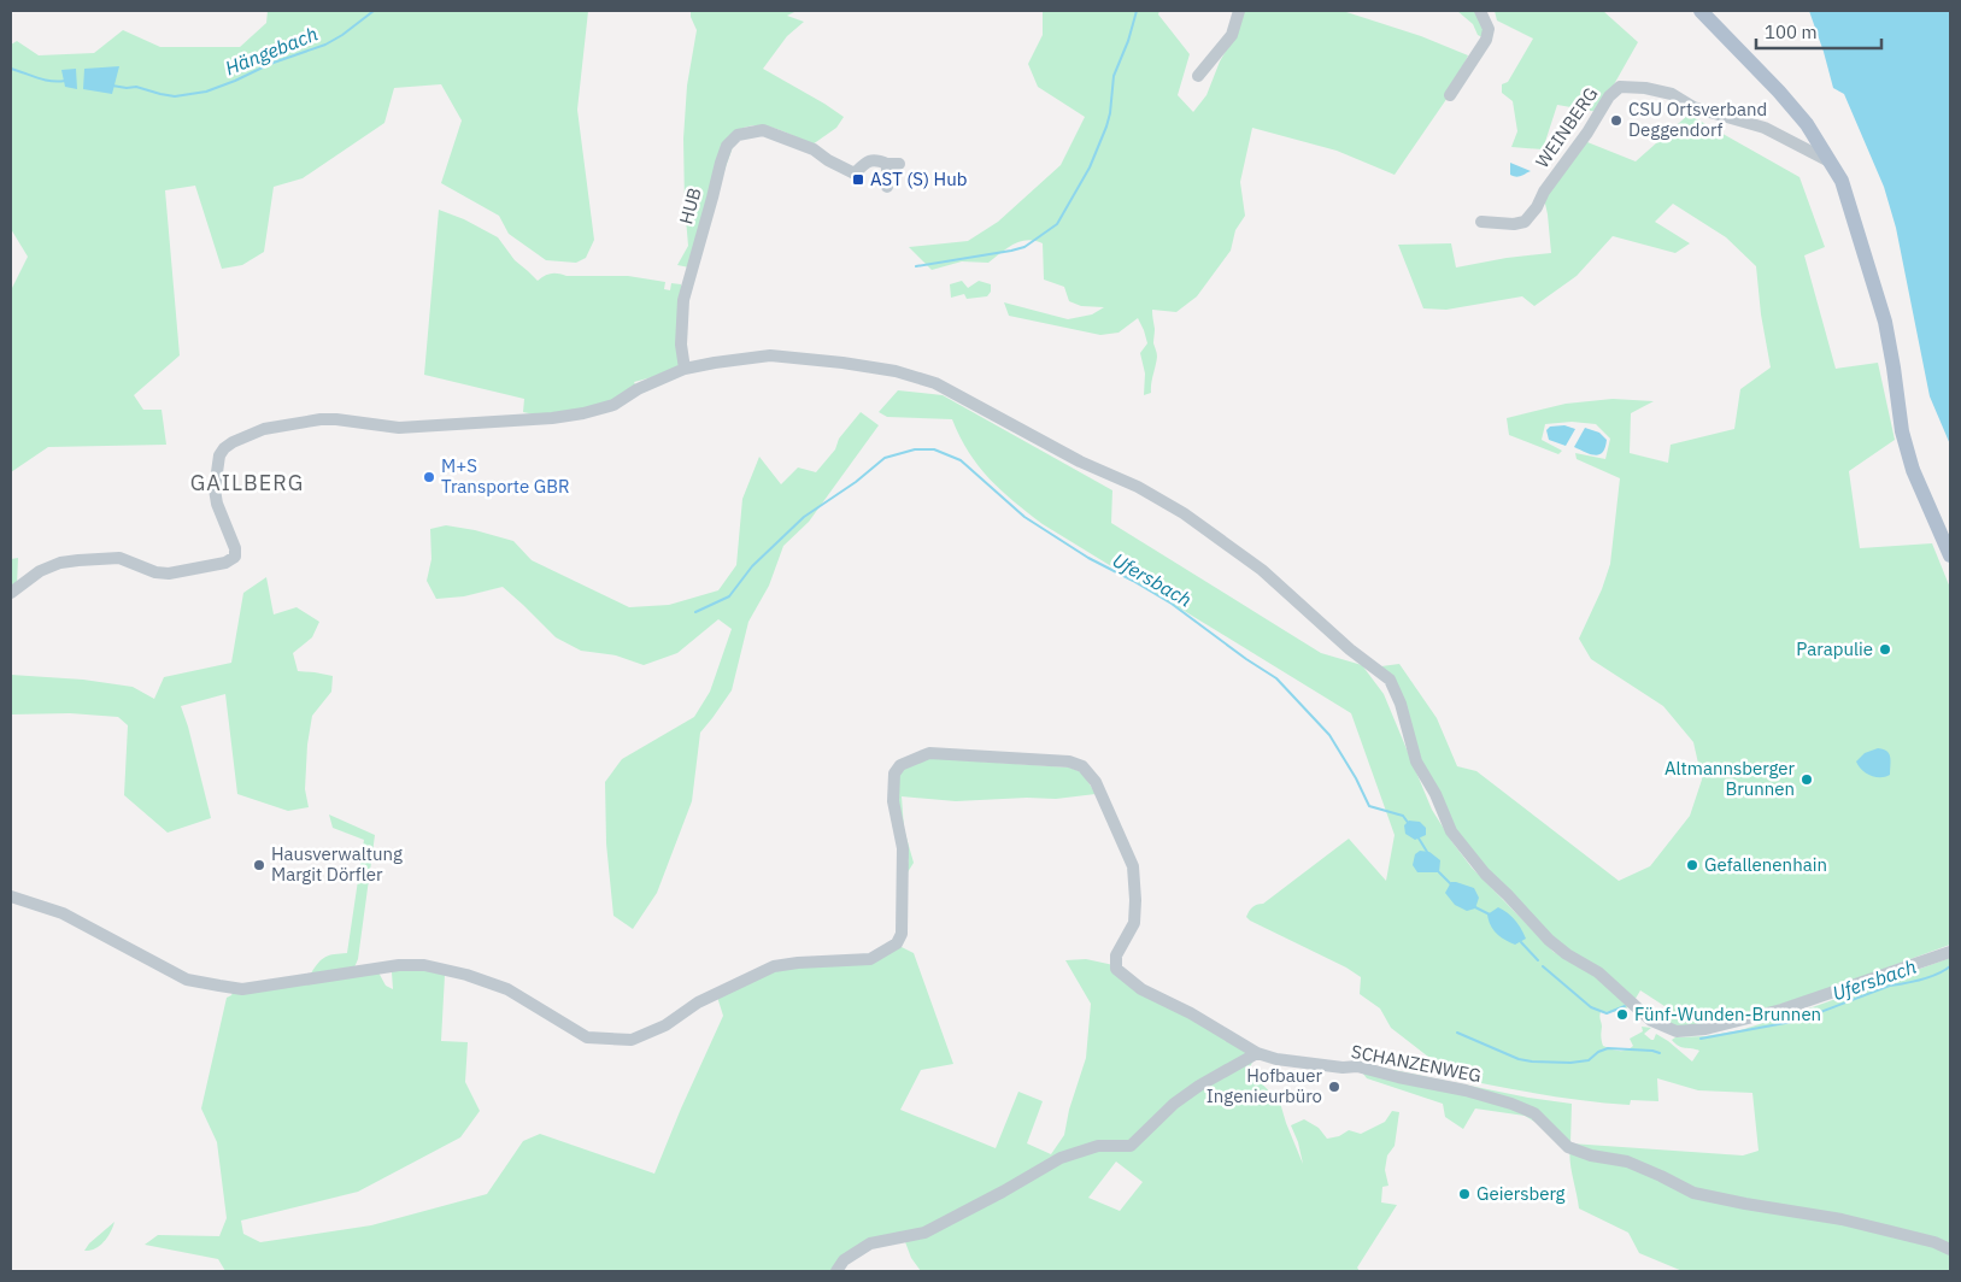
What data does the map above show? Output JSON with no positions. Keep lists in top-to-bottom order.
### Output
{
  "streets": {
    "street": ["WEINBERG", "HUB", "SCHANZENWEG"]
  },
  "districts": ["GAILBERG"],
  "water": ["Hängebach", "Ufersbach"],
  "places": {
    "other": [
      "CSU Ortsverband Deggendorf",
      "M+S Transporte GBR",
      "Parapulie",
      "Altmannsberger Brunnen",
      "Hausverwaltung Margit Dörfler",
      "Gefallenenhain",
      "Fünf-Wunden-Brunnen",
      "Hofbauer Ingenieurbüro",
      "Geiersberg"
    ],
    "transit": ["AST (S) Hub"]
  },
  "scale_bar": "100 m"
}
